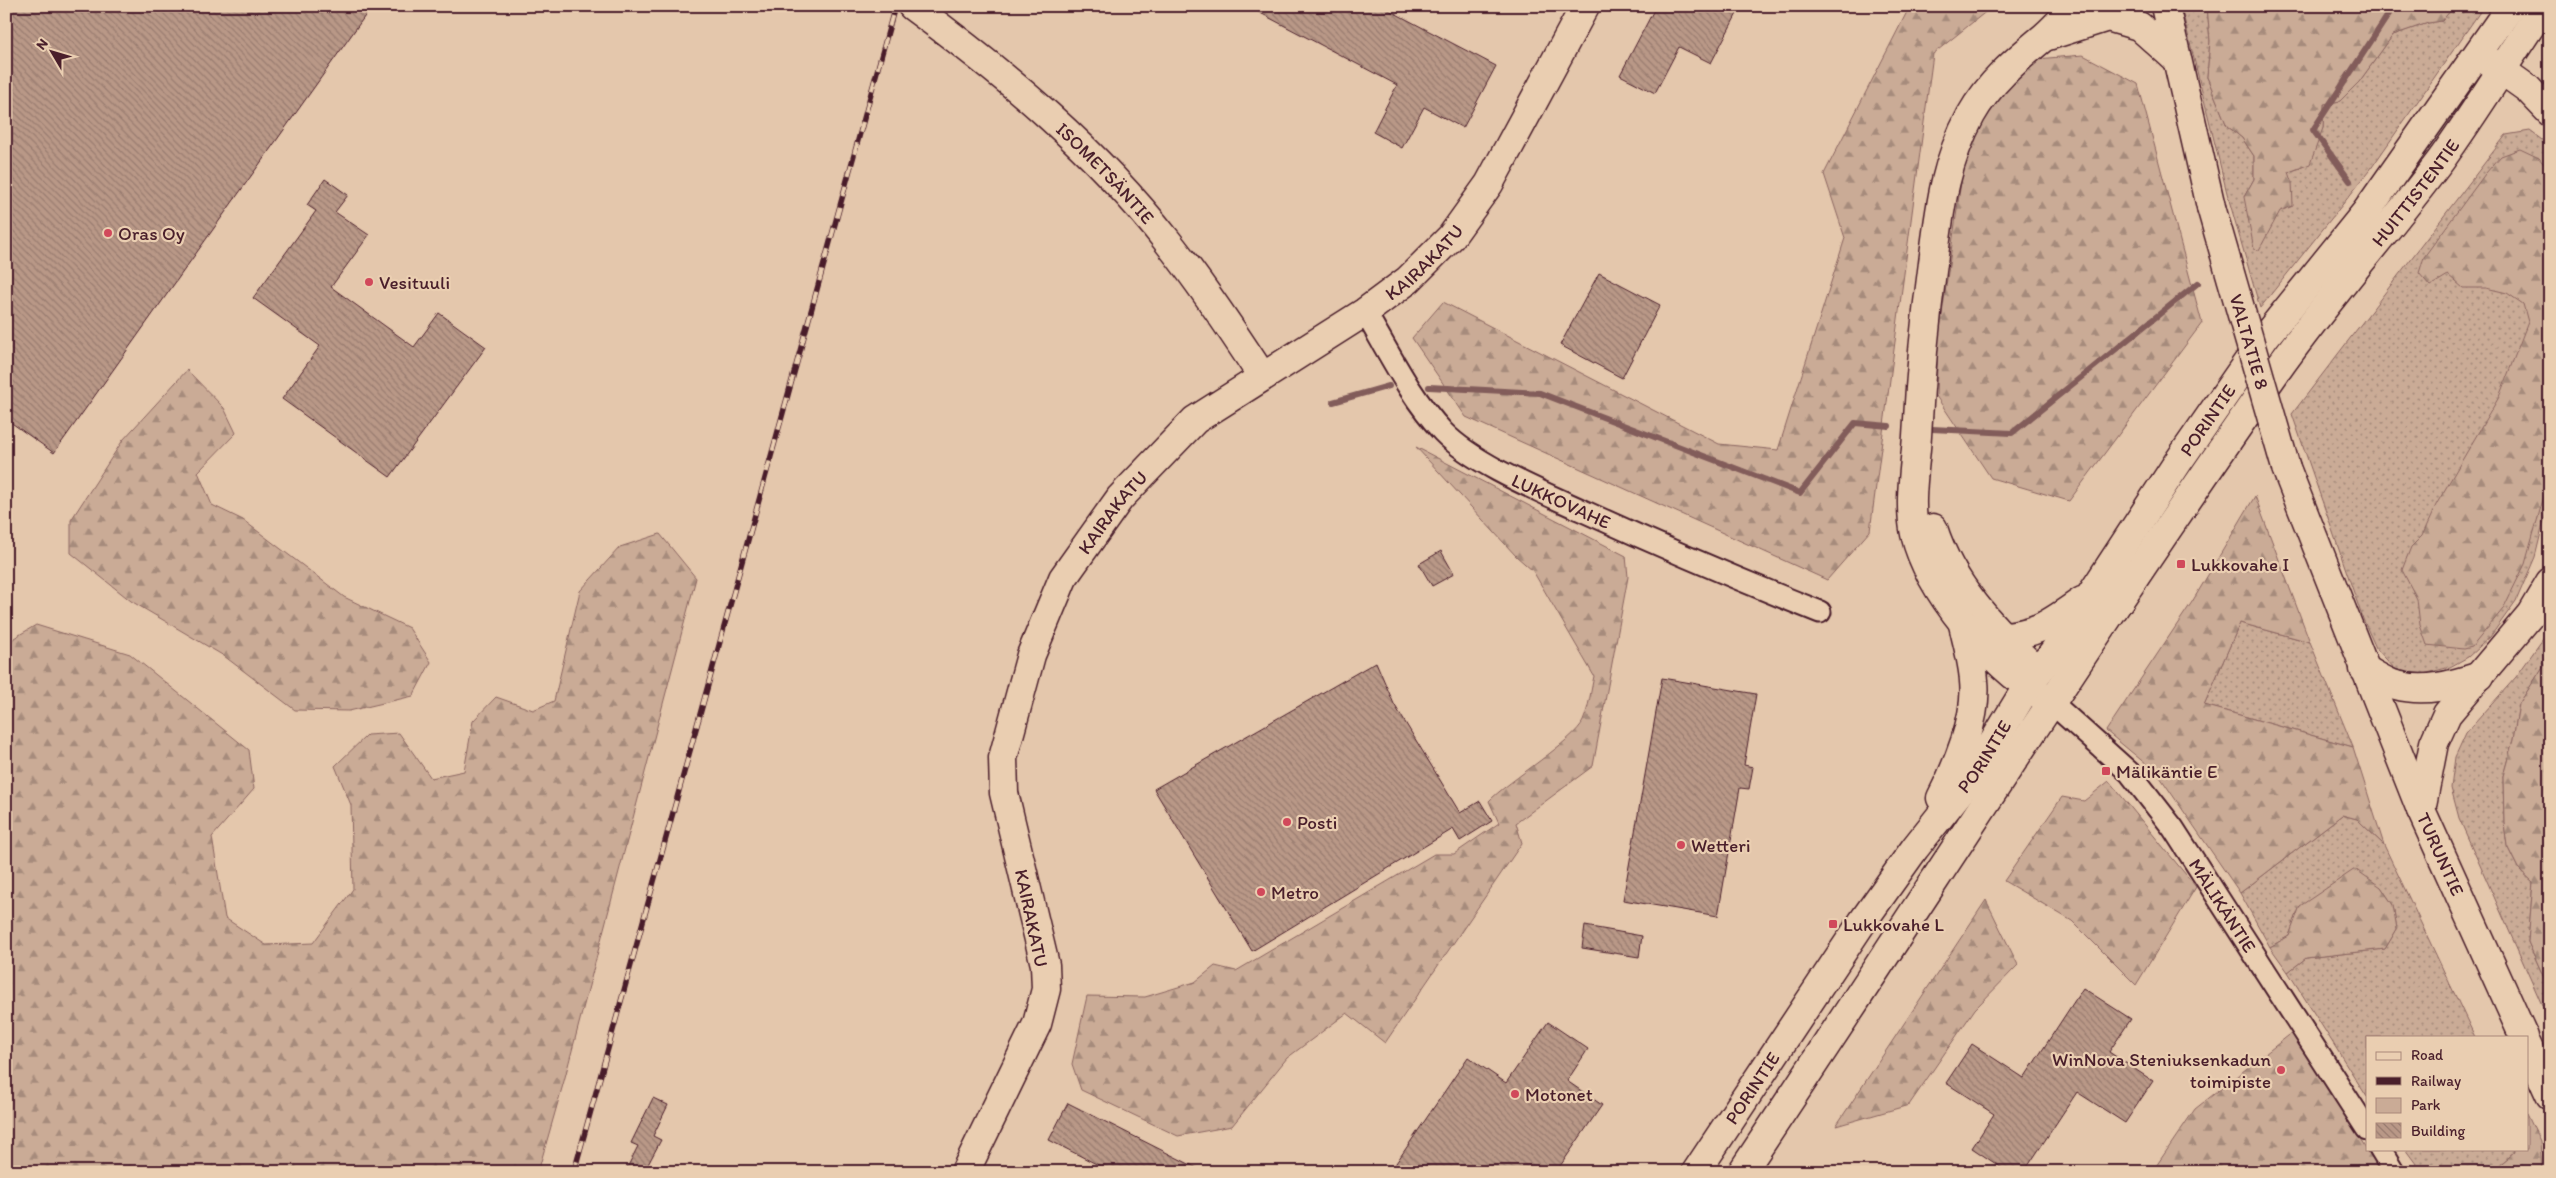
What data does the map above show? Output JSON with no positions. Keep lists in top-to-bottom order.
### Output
{
  "streets": {
    "main road": [
      "ISOMETSÄNTIE",
      "HUITTISTENTIE",
      "KAIRAKATU",
      "VALTATIE 8",
      "PORINTIE",
      "TURUNTIE"
    ],
    "street": ["LUKKOVAHE", "MÄLIKÄNTIE"]
  },
  "crossings": [
    ["ISOMETSÄNTIE", "KAIRAKATU"],
    ["HUITTISTENTIE", "PORINTIE"],
    ["KAIRAKATU", "LUKKOVAHE"],
    ["VALTATIE 8", "TURUNTIE"],
    ["PORINTIE", "MÄLIKÄNTIE"]
  ],
  "places": {
    "other": [
      "Oras Oy",
      "Vesituuli",
      "Posti",
      "Wetteri",
      "Metro",
      "WinNova Steniuksenkadun toimipiste",
      "Motonet"
    ],
    "transit": ["Lukkovahe I", "Mälikäntie E", "Lukkovahe L"]
  },
  "legend": [
    "Road",
    "Railway",
    "Park",
    "Building"
  ],
  "north": "top left"
}
